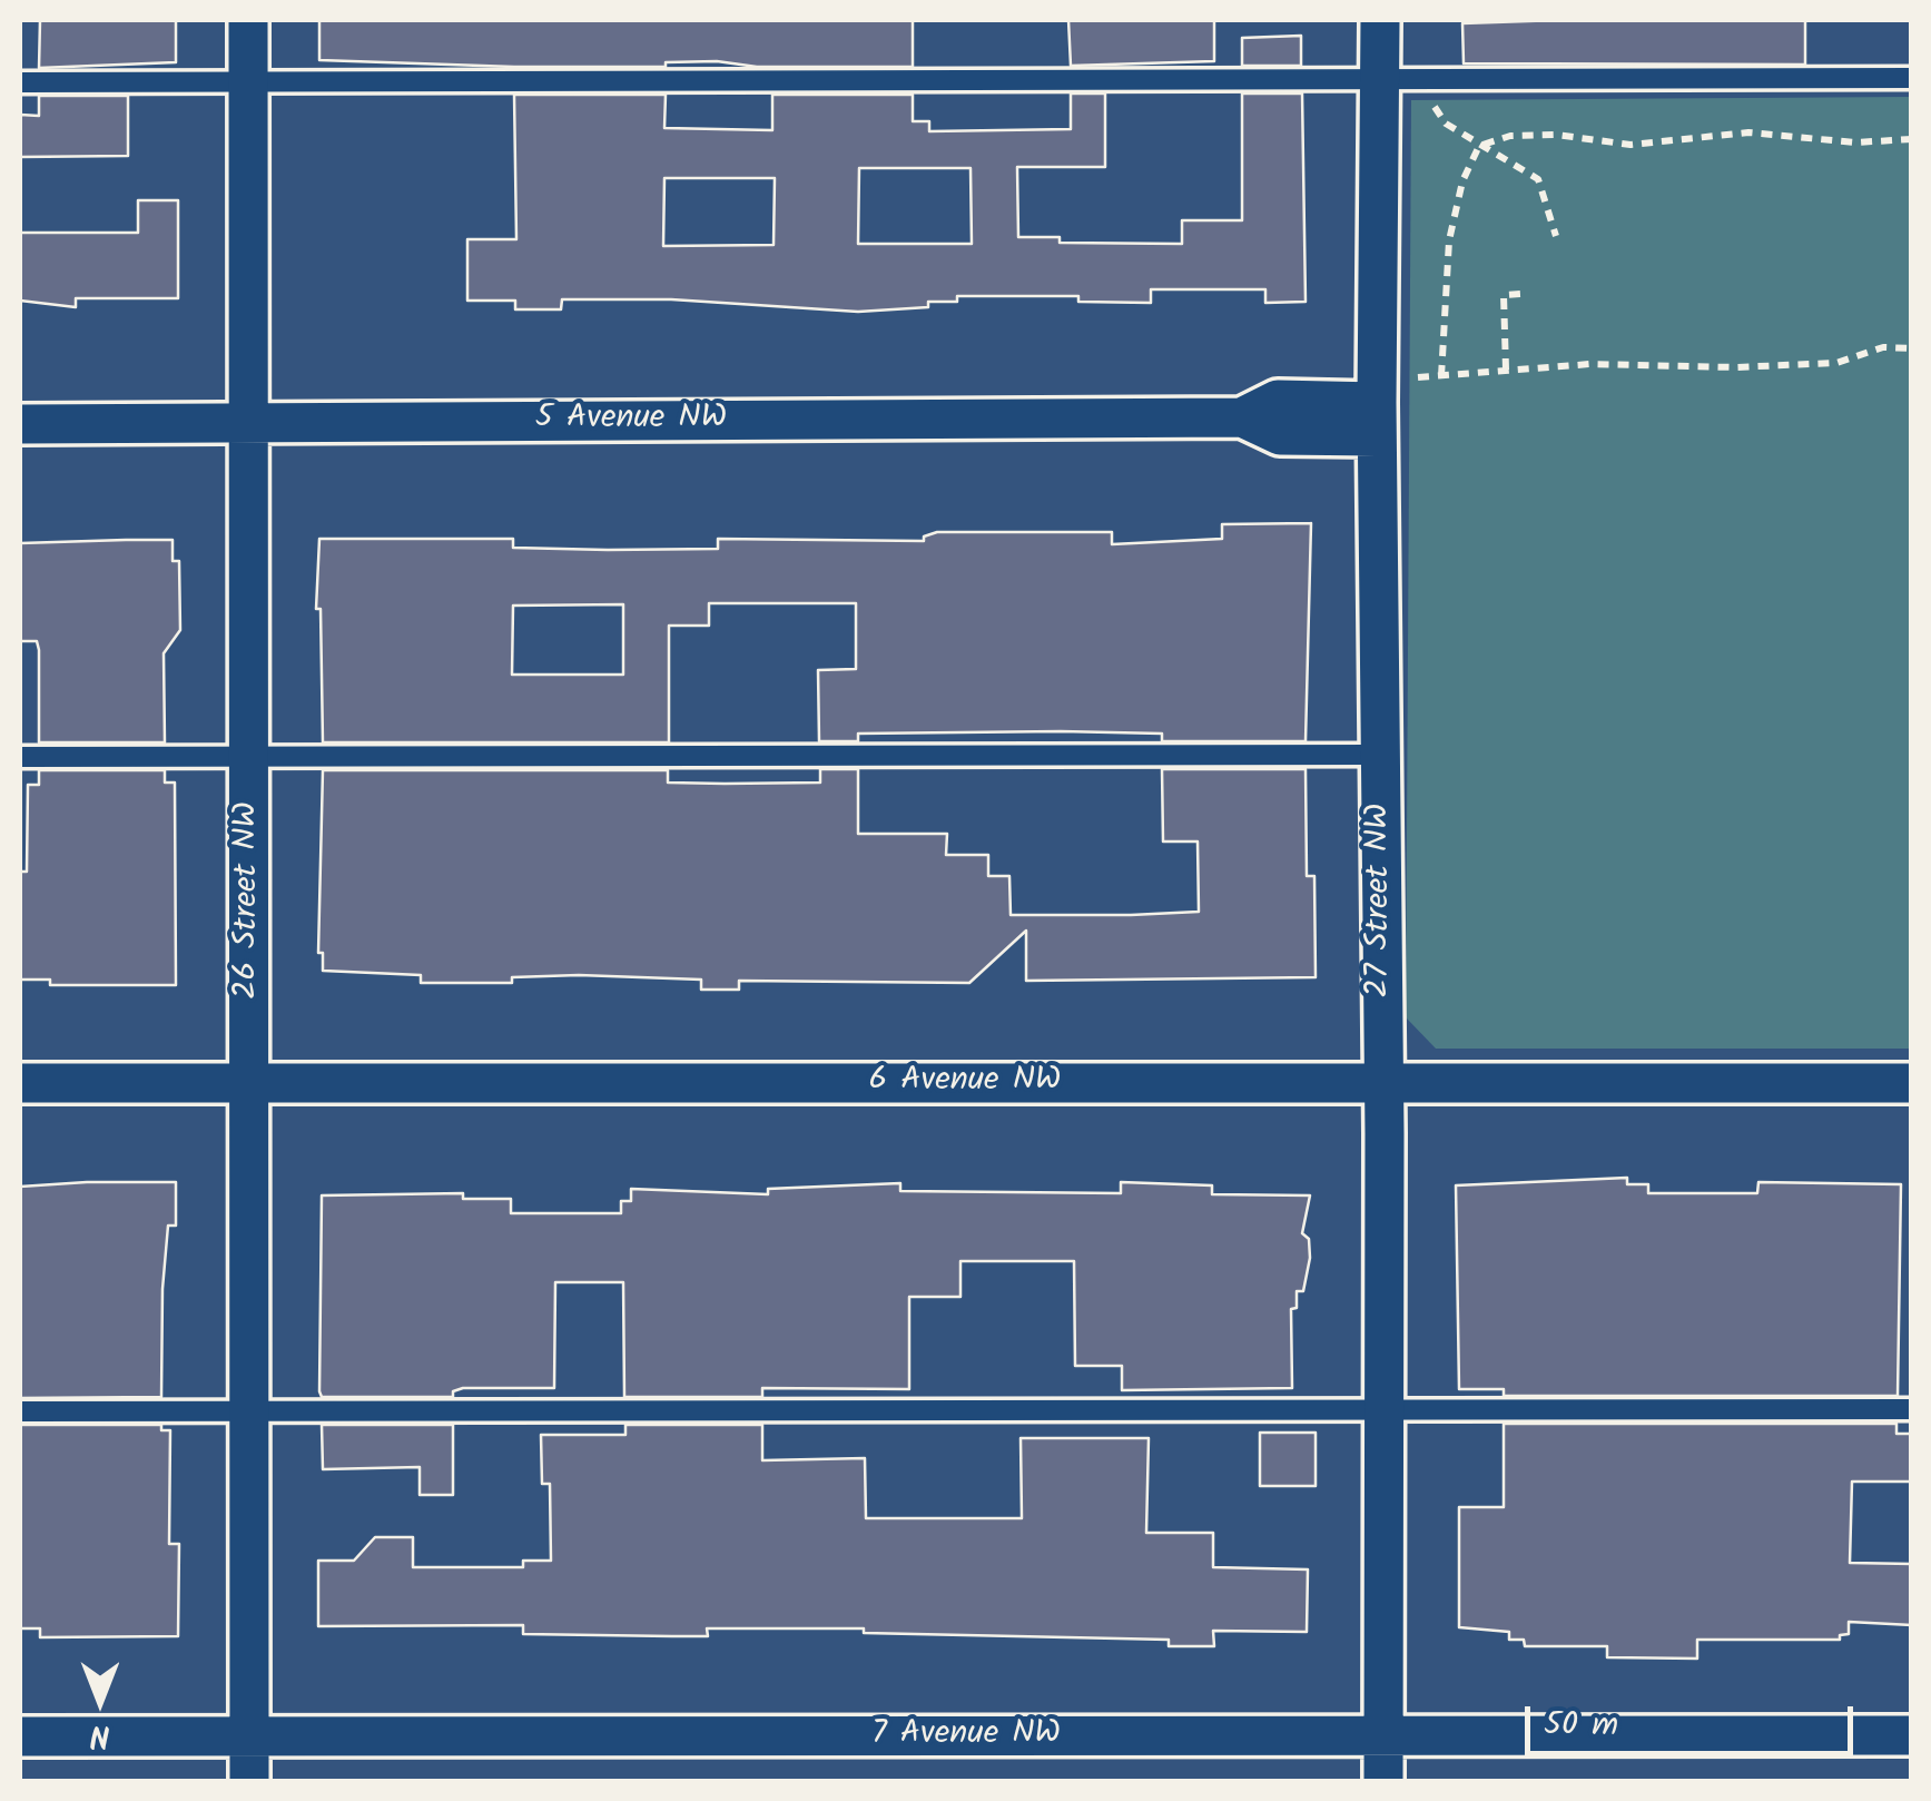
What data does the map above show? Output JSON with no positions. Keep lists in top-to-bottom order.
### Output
{
  "streets": {
    "street": [
      "5 Avenue NW",
      "26 Street NW",
      "27 Street NW",
      "6 Avenue NW",
      "7 Avenue NW"
    ]
  },
  "crossings": [
    ["5 Avenue NW", "26 Street NW"],
    ["5 Avenue NW", "27 Street NW"],
    ["26 Street NW", "6 Avenue NW"],
    ["26 Street NW", "7 Avenue NW"],
    ["27 Street NW", "6 Avenue NW"],
    ["27 Street NW", "7 Avenue NW"]
  ],
  "scale_bar": "50 m",
  "north": "bottom"
}
